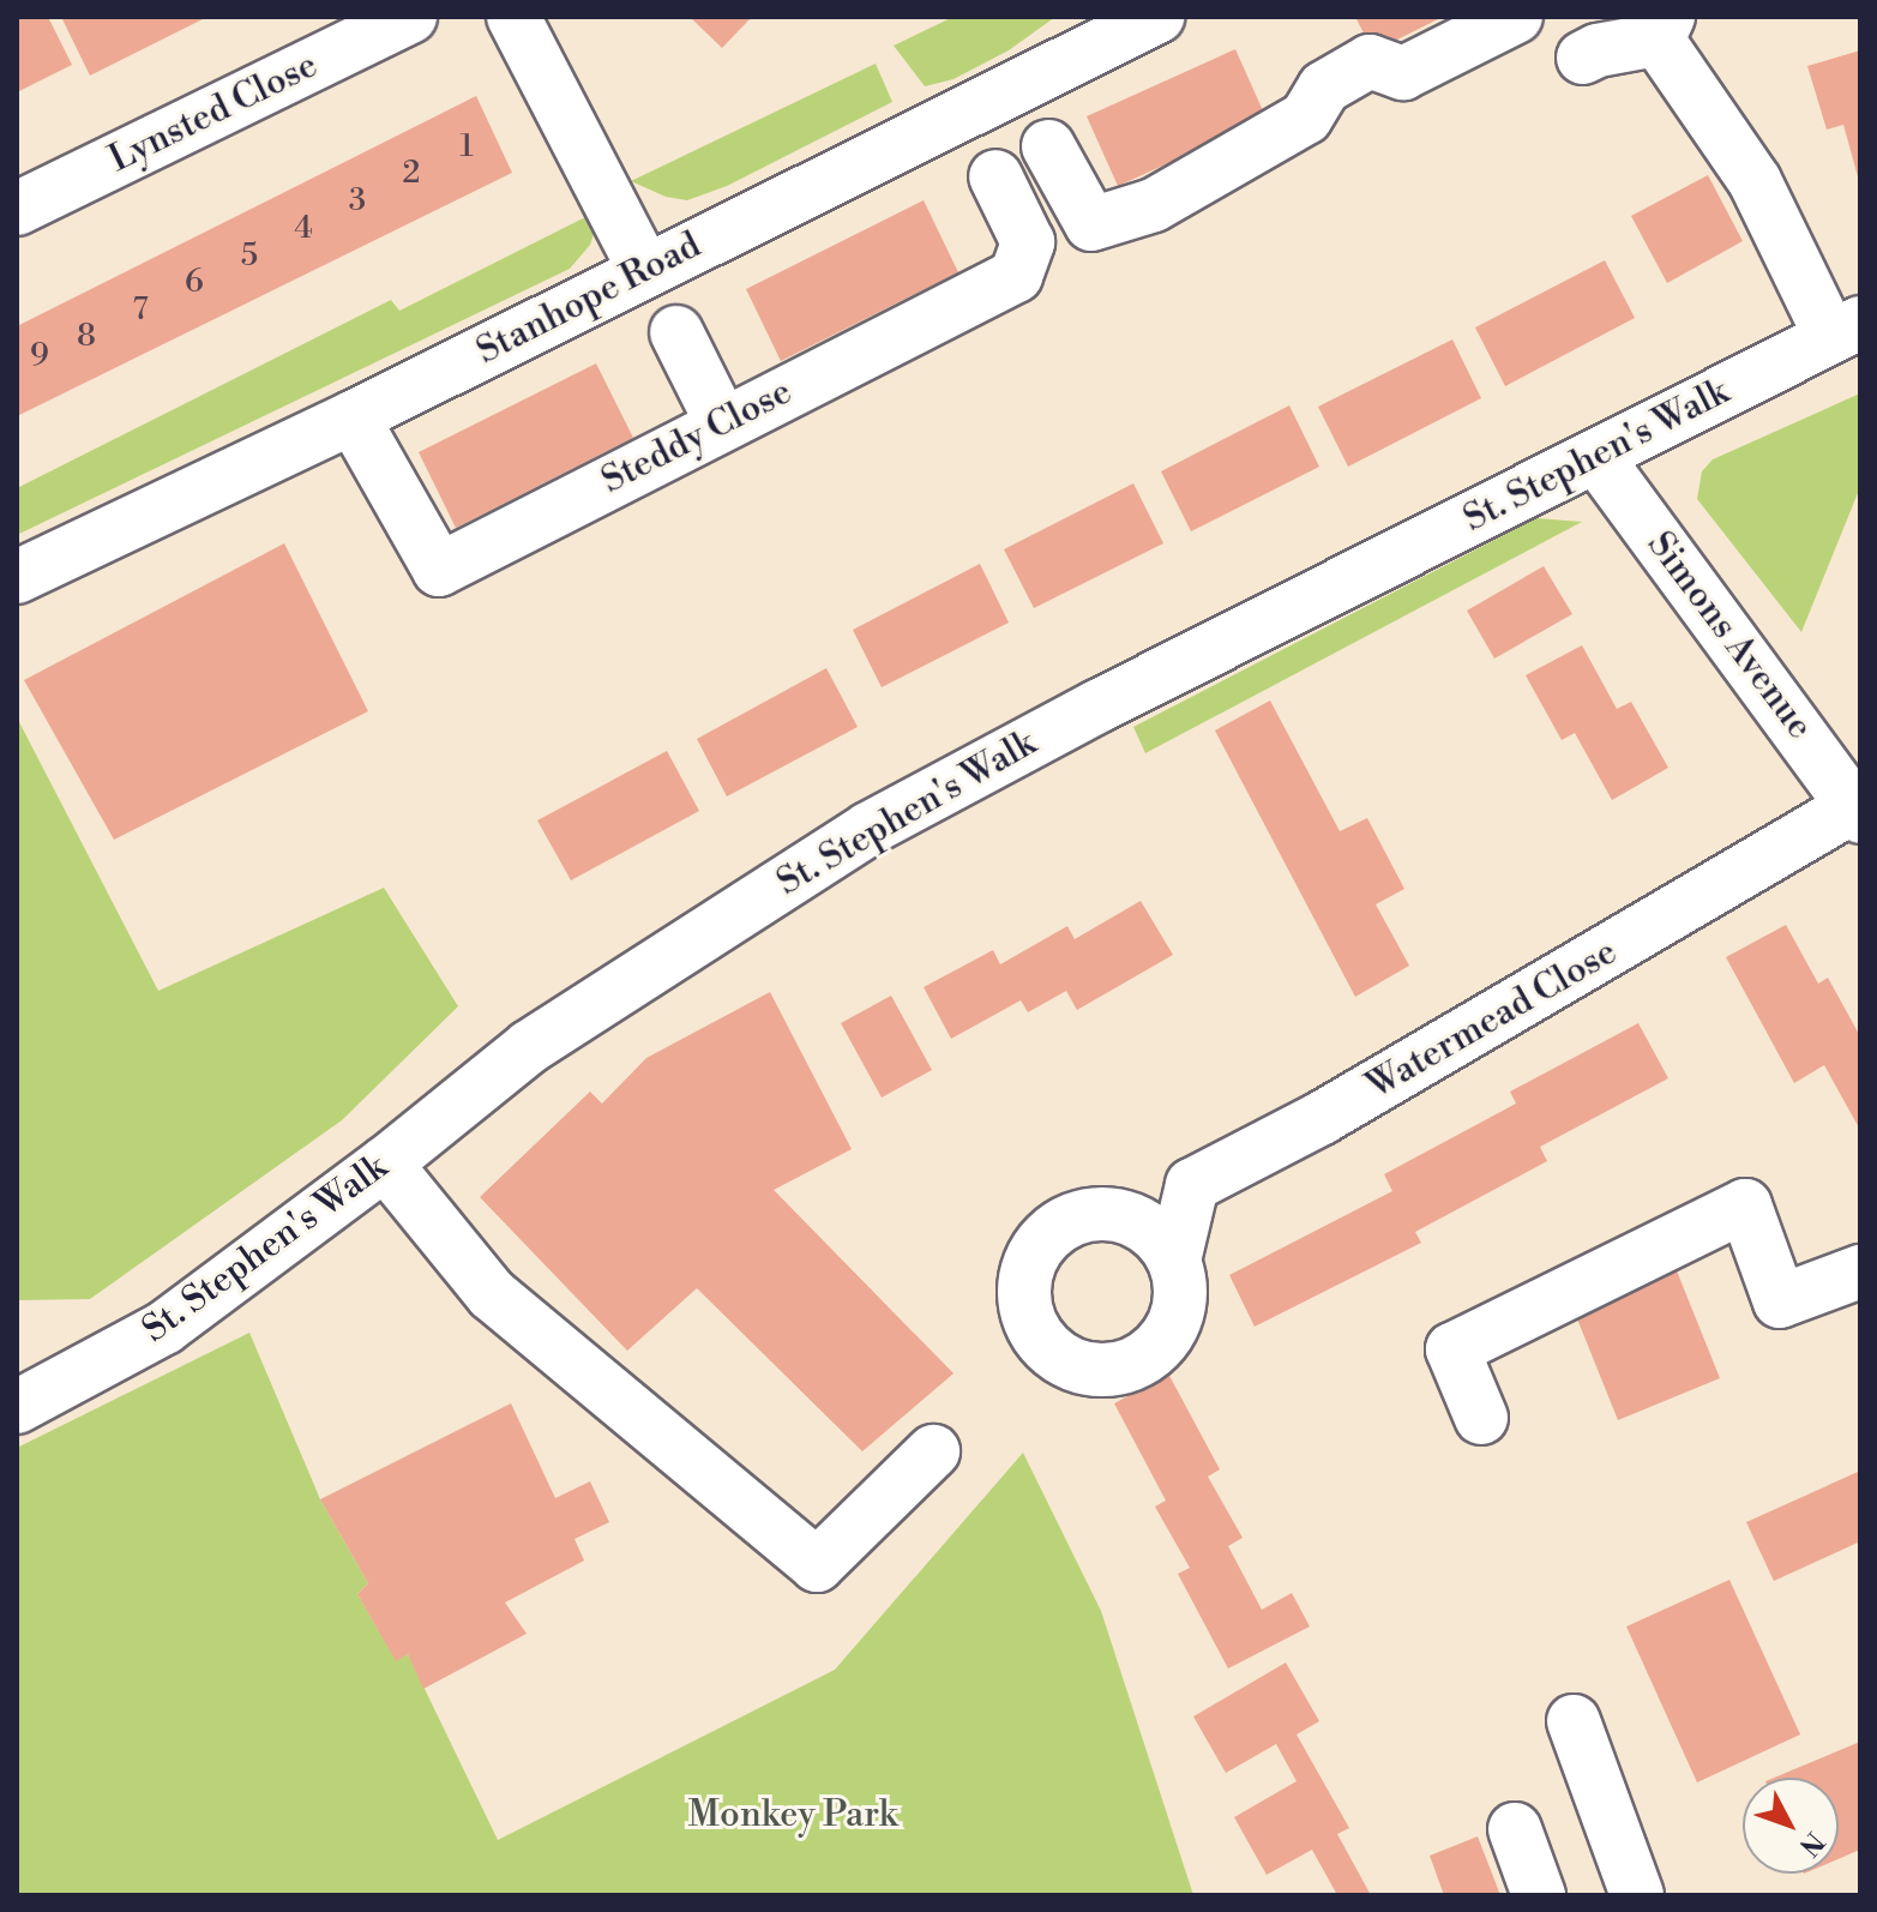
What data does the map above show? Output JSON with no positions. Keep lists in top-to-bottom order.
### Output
{
  "streets": {
    "street": [
      "Lynsted Close",
      "Stanhope Road",
      "Steddy Close",
      "St. Stephen's Walk",
      "Simons Avenue",
      "Watermead Close"
    ]
  },
  "crossings": [
    ["Stanhope Road", "Steddy Close"],
    ["St. Stephen's Walk", "Simons Avenue"],
    ["Simons Avenue", "Watermead Close"]
  ],
  "parks": ["Monkey Park"],
  "house_numbers": [
    "1",
    "2",
    "3",
    "4",
    "5",
    "6",
    "7",
    "8",
    "9"
  ],
  "north": "bottom right"
}
